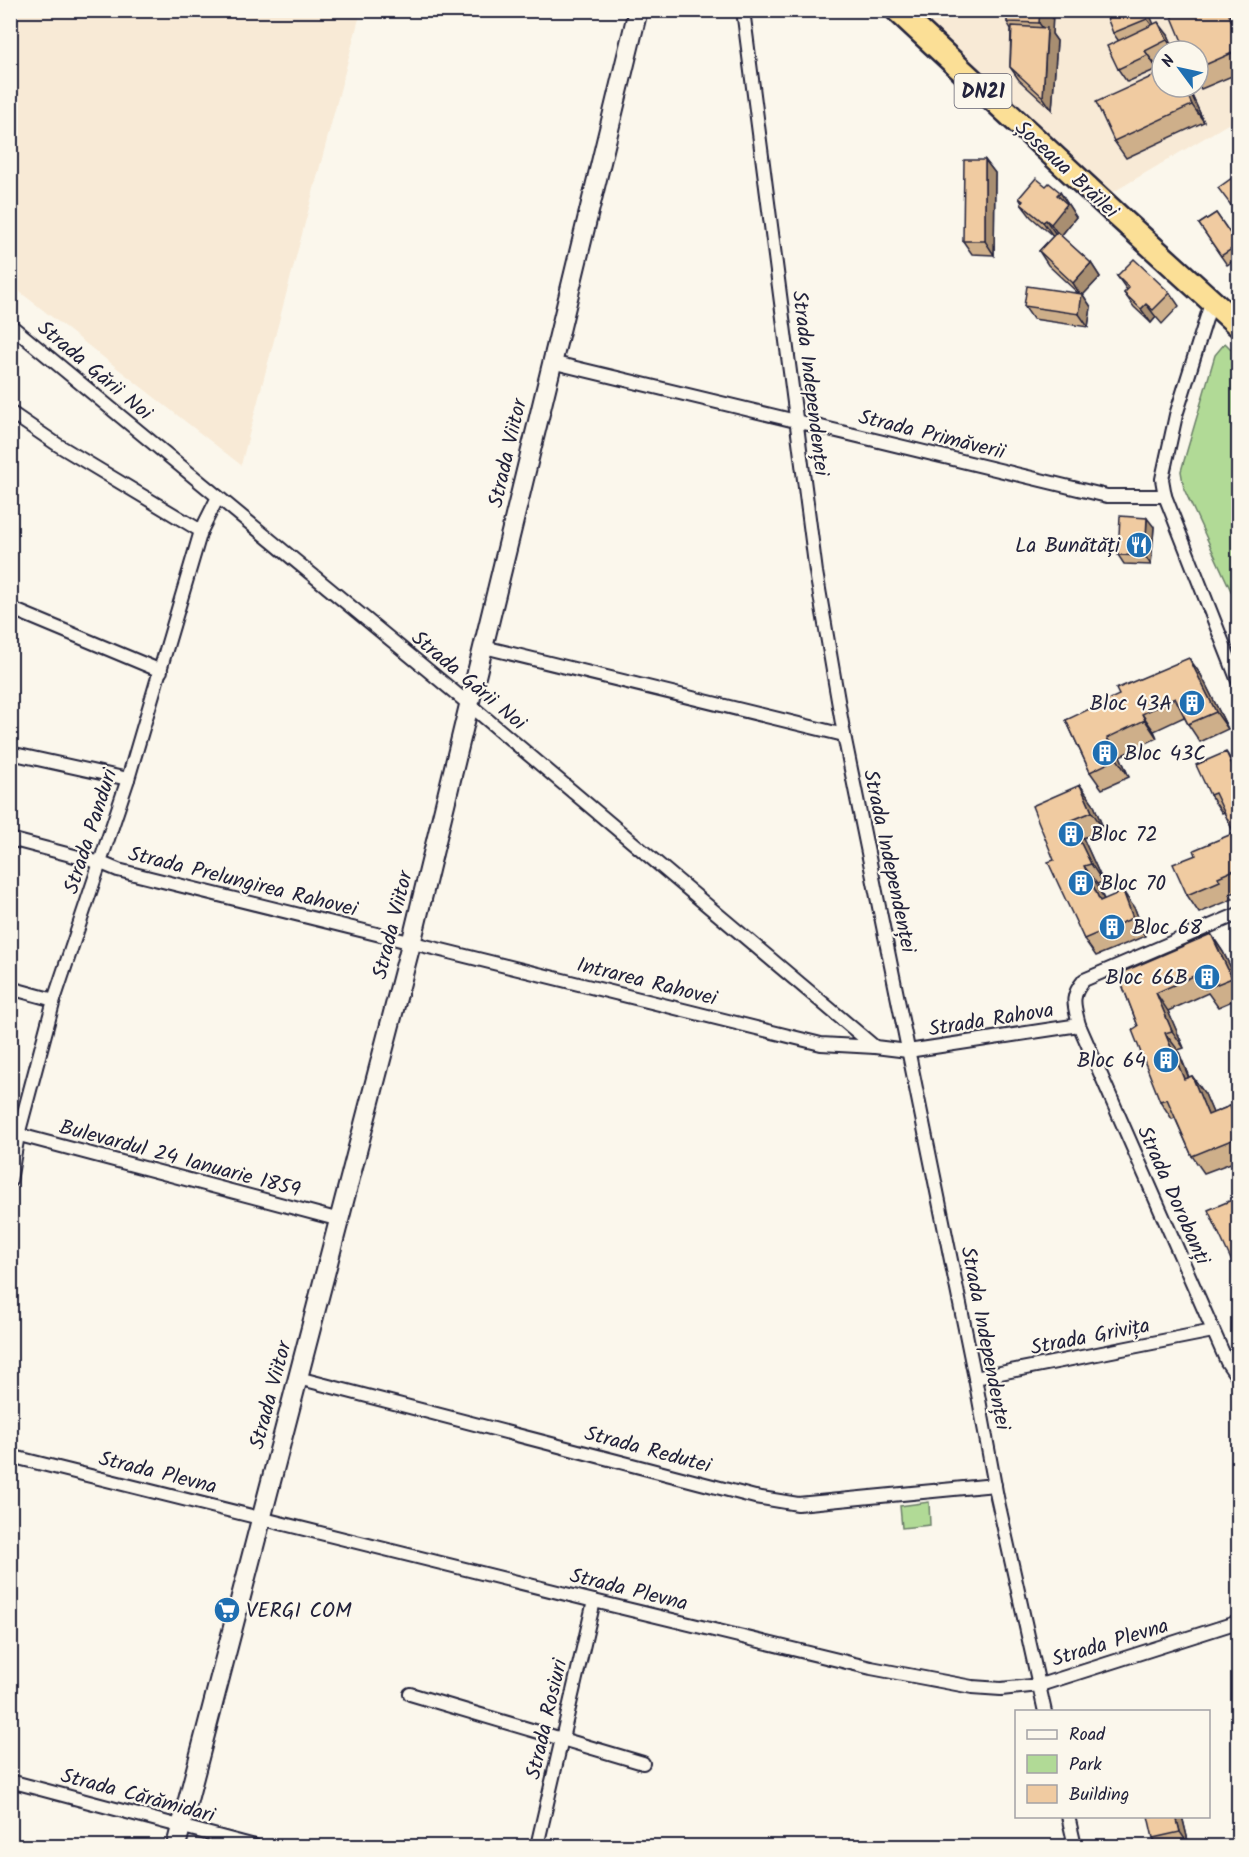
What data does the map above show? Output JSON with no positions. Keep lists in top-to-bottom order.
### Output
{
  "streets": {
    "highway": ["DN21", "Șoseaua Brăilei"],
    "street": [
      "Strada Gării Noi",
      "Strada Independenței",
      "Strada Primăverii",
      "Strada Viitor",
      "Strada Panduri",
      "Strada Prelungirea Rahovei",
      "Intrarea Rahovei",
      "Strada Rahova",
      "Bulevardul 24 Ianuarie 1859",
      "Strada Dorobanți",
      "Strada Grivița",
      "Strada Redutei",
      "Strada Plevna",
      "Strada Rosiuri",
      "Strada Cărămidari"
    ]
  },
  "crossings": [
    ["Strada Gării Noi", "Strada Viitor"],
    ["Strada Gării Noi", "Strada Panduri"],
    ["Strada Gării Noi", "Intrarea Rahovei"],
    ["Strada Independenței", "Strada Primăverii"],
    ["Strada Independenței", "Strada Rahova"],
    ["Strada Independenței", "Strada Grivița"],
    ["Strada Independenței", "Strada Redutei"],
    ["Strada Independenței", "Strada Plevna"],
    ["Strada Primăverii", "Strada Viitor"],
    ["Strada Viitor", "Strada Prelungirea Rahovei"],
    ["Strada Viitor", "Intrarea Rahovei"],
    ["Strada Viitor", "Bulevardul 24 Ianuarie 1859"],
    ["Strada Viitor", "Strada Redutei"],
    ["Strada Viitor", "Strada Plevna"],
    ["Strada Viitor", "Strada Cărămidari"],
    ["Strada Panduri", "Strada Prelungirea Rahovei"],
    ["Strada Panduri", "Bulevardul 24 Ianuarie 1859"],
    ["Strada Prelungirea Rahovei", "Intrarea Rahovei"],
    ["Strada Rahova", "Strada Dorobanți"],
    ["Strada Dorobanți", "Strada Grivița"],
    ["Strada Plevna", "Strada Rosiuri"]
  ],
  "places": {
    "restaurant": ["La Bunătăți"],
    "building": [
      "Bloc 43A",
      "Bloc 43C",
      "Bloc 72",
      "Bloc 70",
      "Bloc 68",
      "Bloc 66B",
      "Bloc 64"
    ],
    "supermarket": ["VERGI COM"]
  },
  "legend": ["Road", "Park", "Building"],
  "north": "top left"
}
